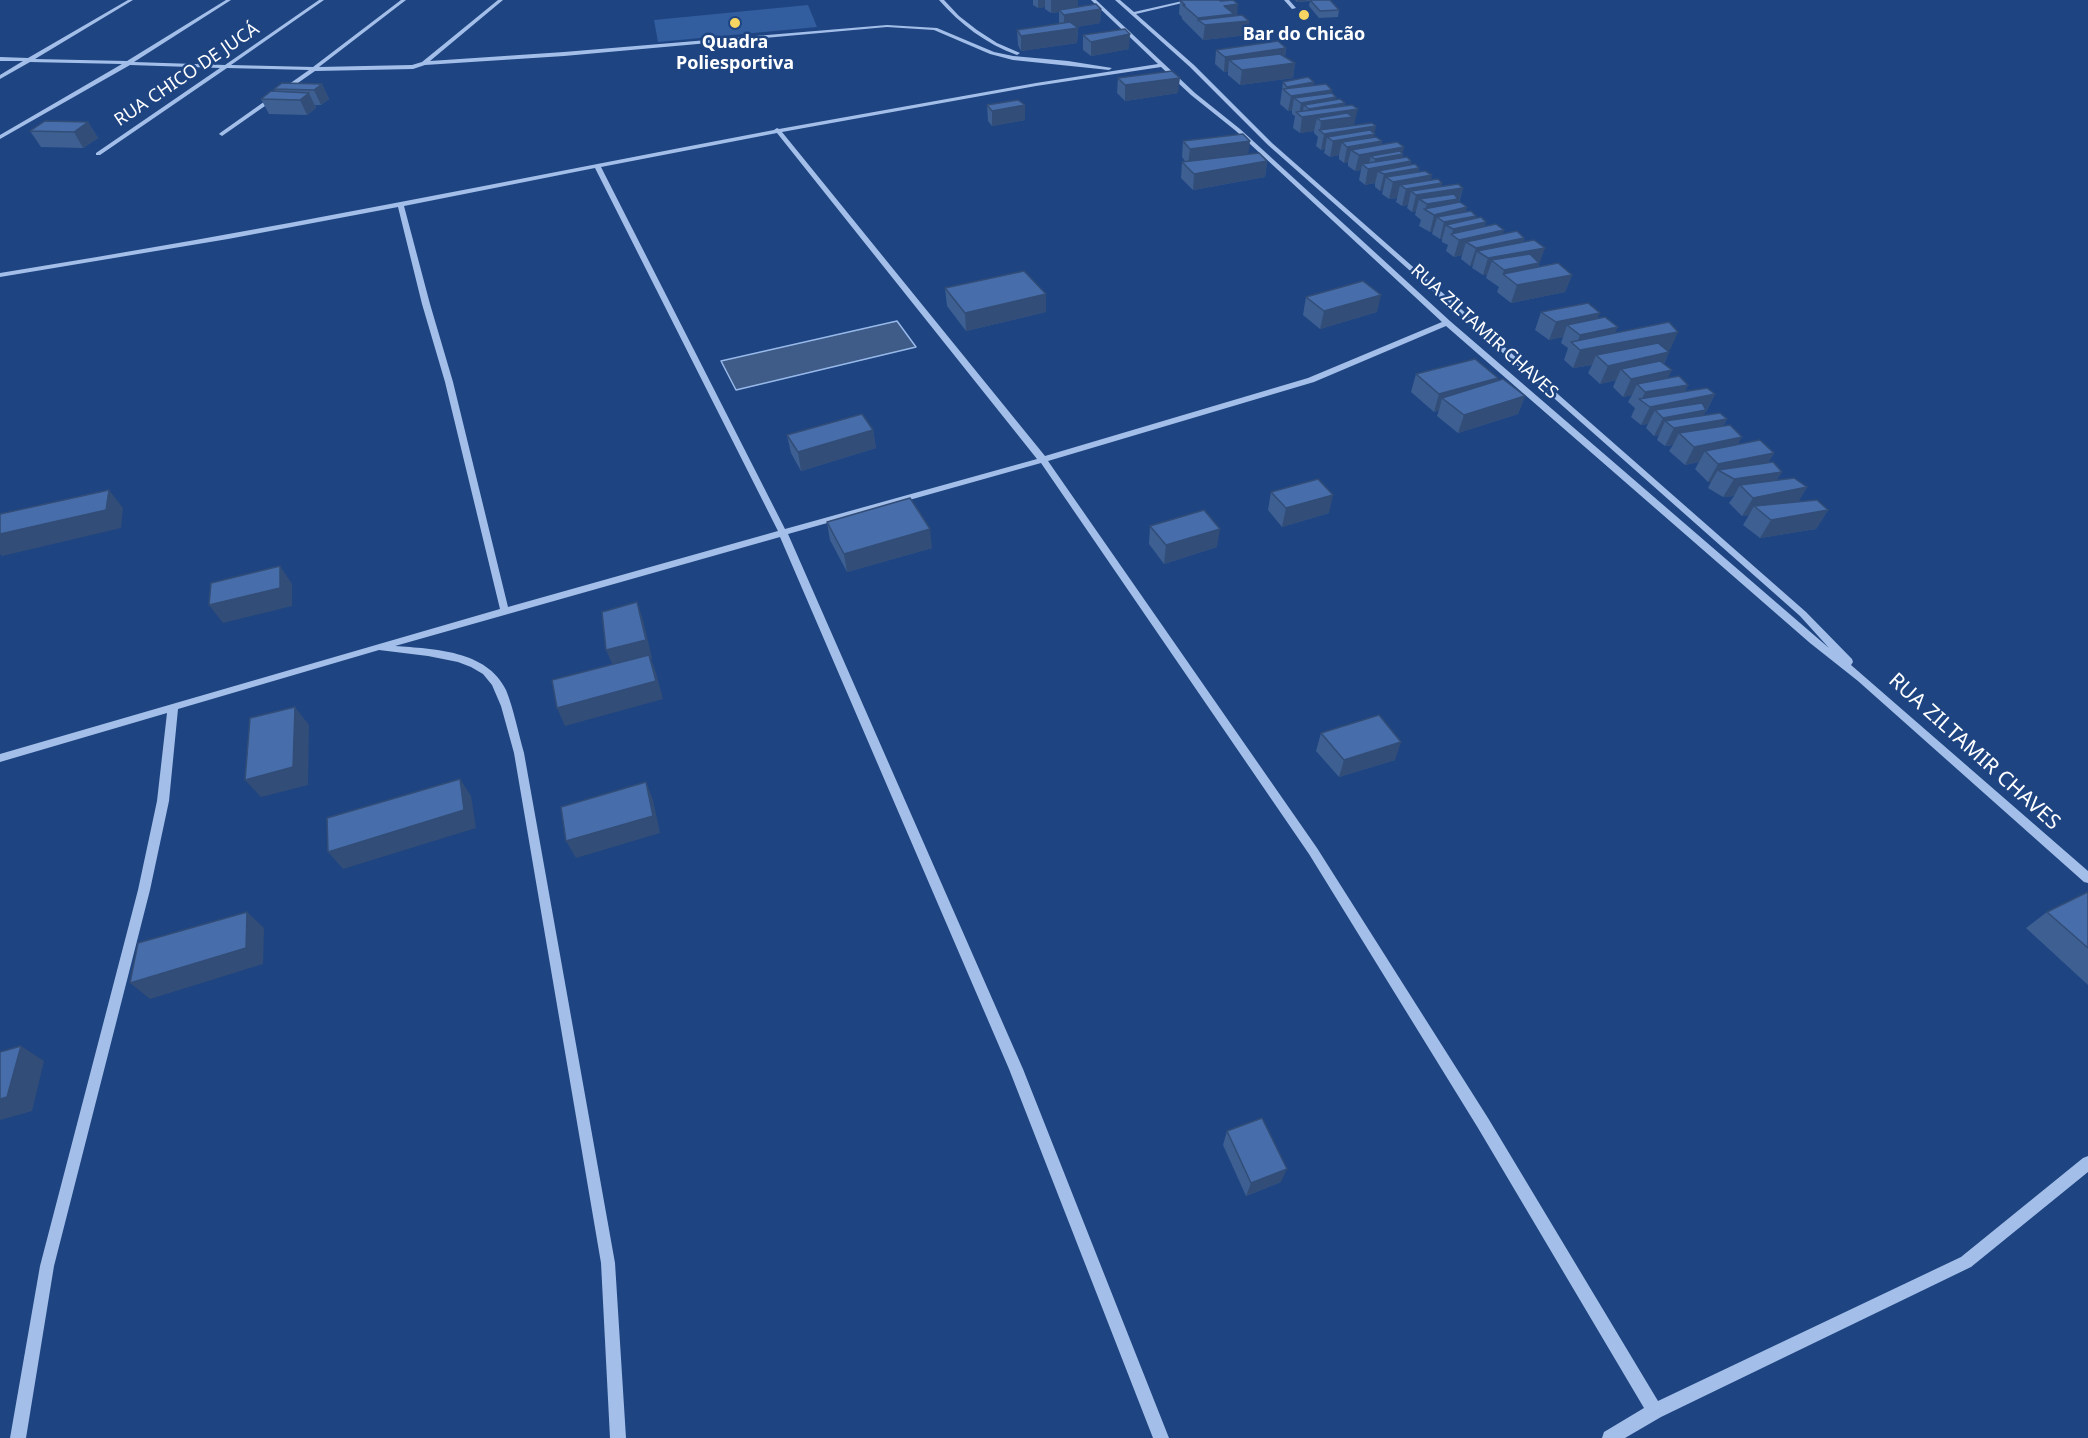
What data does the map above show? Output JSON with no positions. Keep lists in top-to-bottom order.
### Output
{
  "streets": {
    "street": ["RUA CHICO DE JUCÁ", "RUA ZILTAMIR CHAVES"]
  },
  "places": ["Bar do Chicão", "Quadra Poliesportiva"]
}
